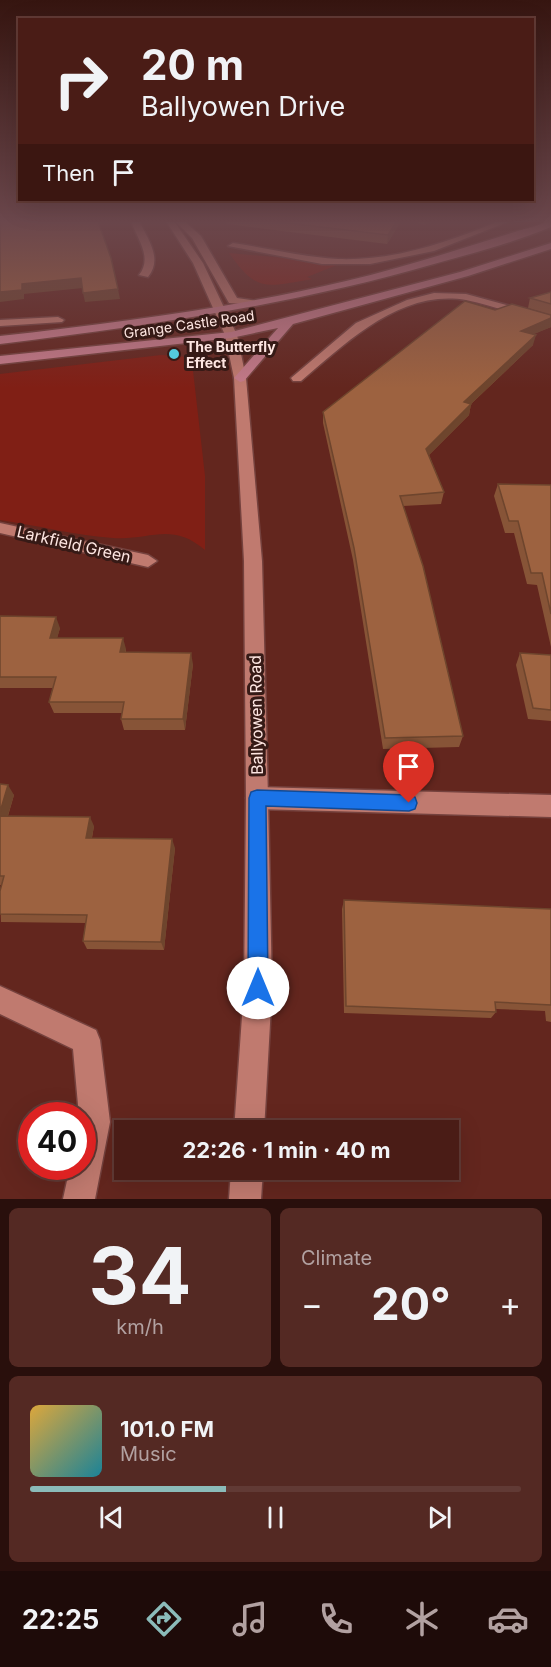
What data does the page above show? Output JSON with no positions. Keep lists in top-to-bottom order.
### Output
{
  "streets": {
    "main road": ["Grange Castle Road"],
    "street": ["Larkfield Green", "Ballyowen Road"]
  },
  "crossings": [
    ["Grange Castle Road", "Ballyowen Road"]
  ],
  "places": ["The Butterfly Effect"],
  "page": {
    "turn": ["20 m", "Ballyowen Drive"],
    "then": "Then",
    "limit": "40",
    "trip": "22:26 · 1 min · 40 m",
    "tile": [
      ["34", "km/h"],
      "Climate"
    ],
    "heat": ["−", "20°", "+"],
    "song": ["101.0 FM", "Music"],
    "tabs": "22:25"
  }
}
